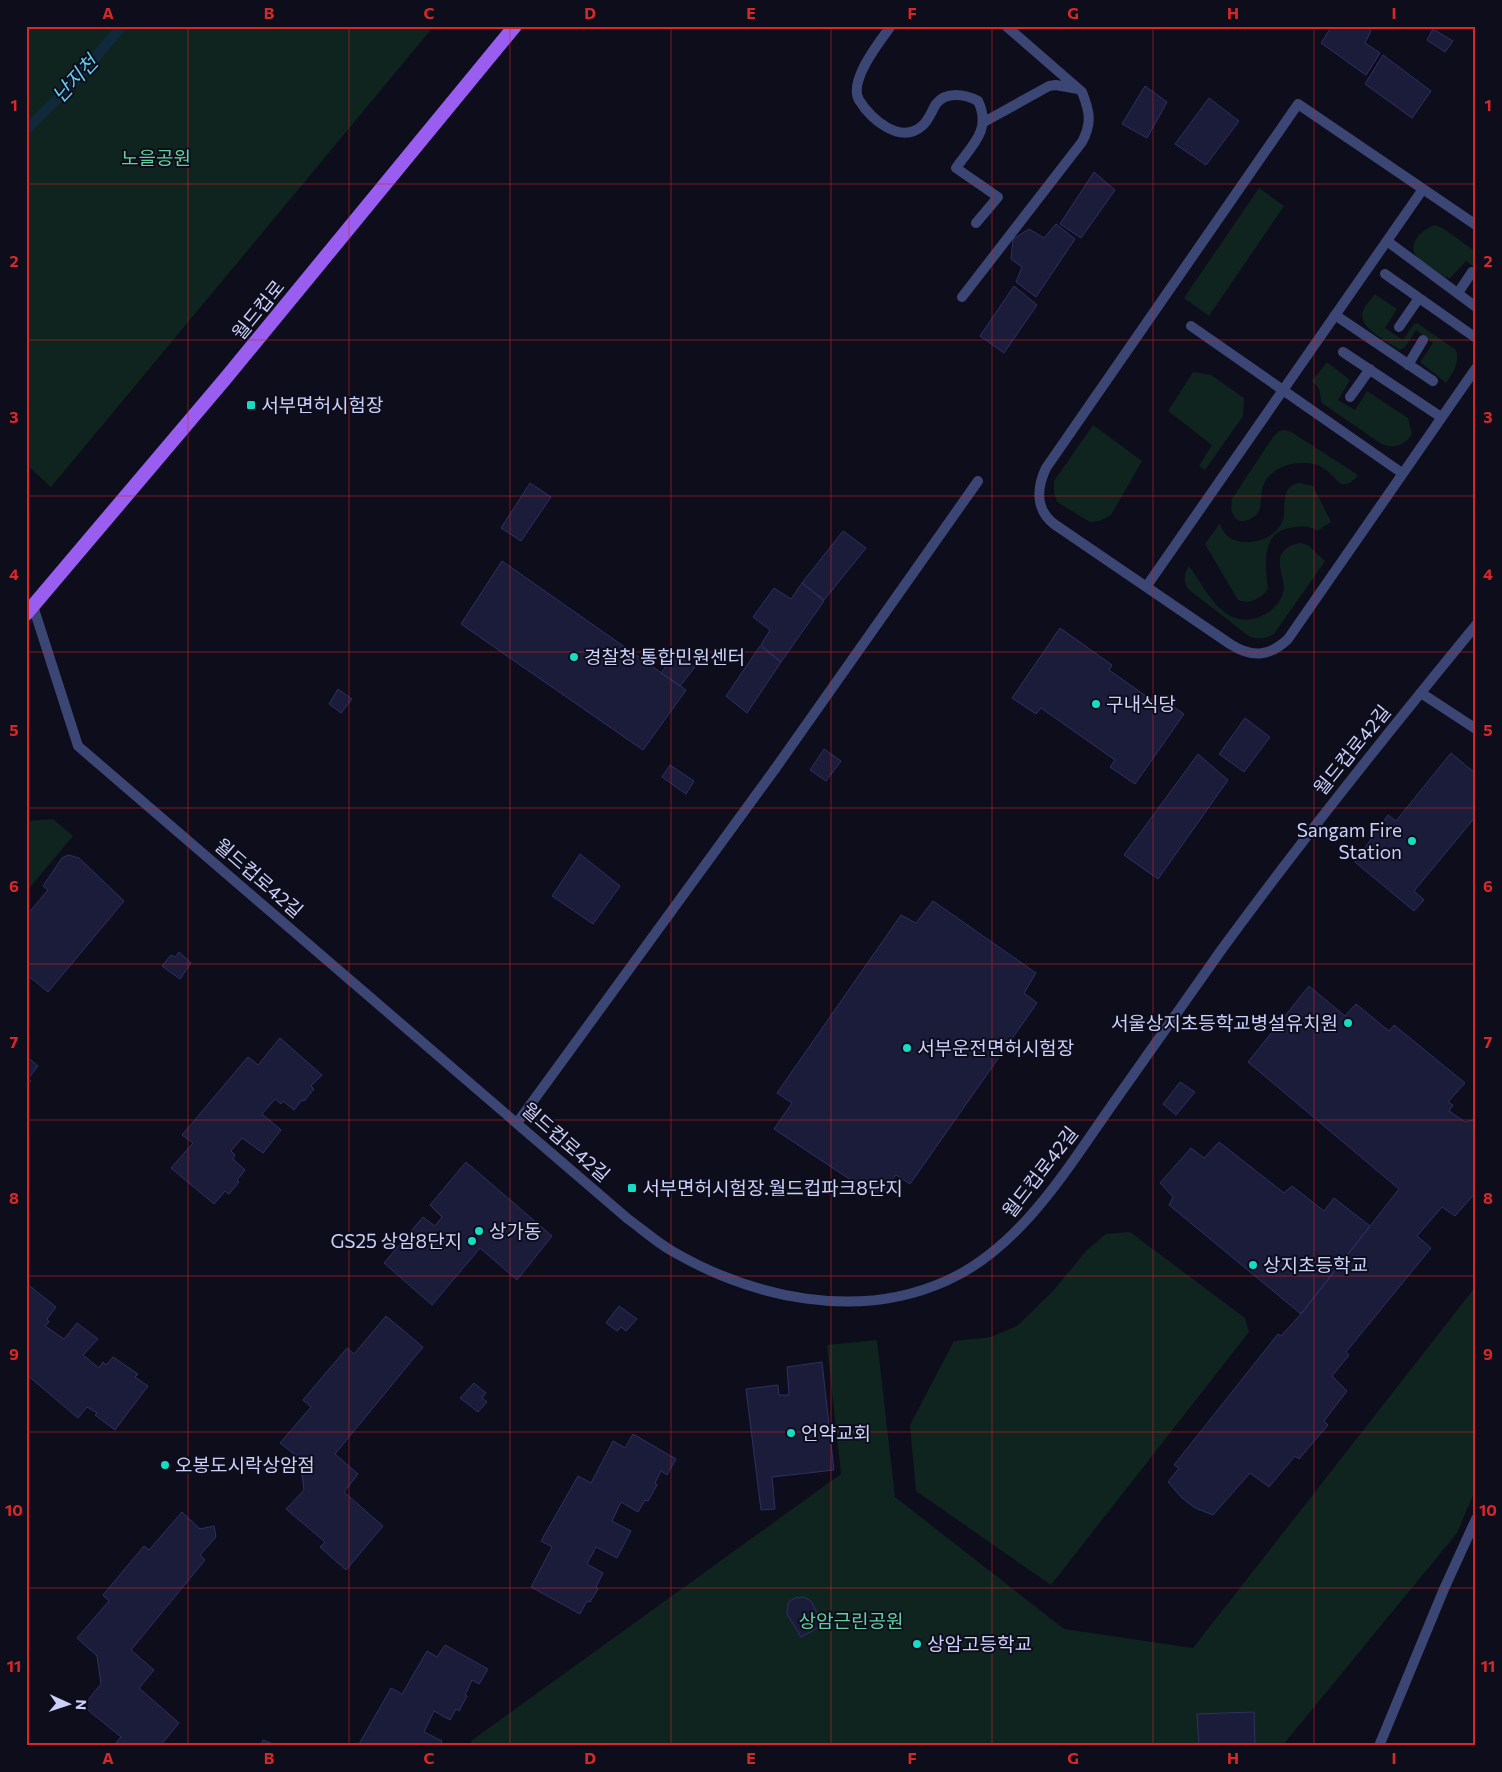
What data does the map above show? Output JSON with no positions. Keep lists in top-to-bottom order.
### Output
{
  "streets": {
    "main road": ["월드컵로"],
    "street": ["월드컵로42길"]
  },
  "crossings": [
    ["월드컵로", "월드컵로42길"]
  ],
  "water": ["난지천"],
  "parks": ["노을공원", "상암근린공원"],
  "places": {
    "transit": ["서부면허시험장", "서부면허시험장.월드컵파크8단지"],
    "other": [
      "경찰청 통합민원센터",
      "구내식당",
      "Sangam Fire Station",
      "서울상지초등학교병설유치원",
      "서부운전면허시험장",
      "상가동",
      "GS25 상암8단지",
      "상지초등학교",
      "언약교회",
      "오봉도시락상암점",
      "상암고등학교"
    ]
  },
  "north": "right",
  "grid": {
    "columns": [
      "A",
      "B",
      "C",
      "D",
      "E",
      "F",
      "G",
      "H",
      "I"
    ],
    "rows": [
      "1",
      "2",
      "3",
      "4",
      "5",
      "6",
      "7",
      "8",
      "9",
      "10",
      "11"
    ]
  }
}
